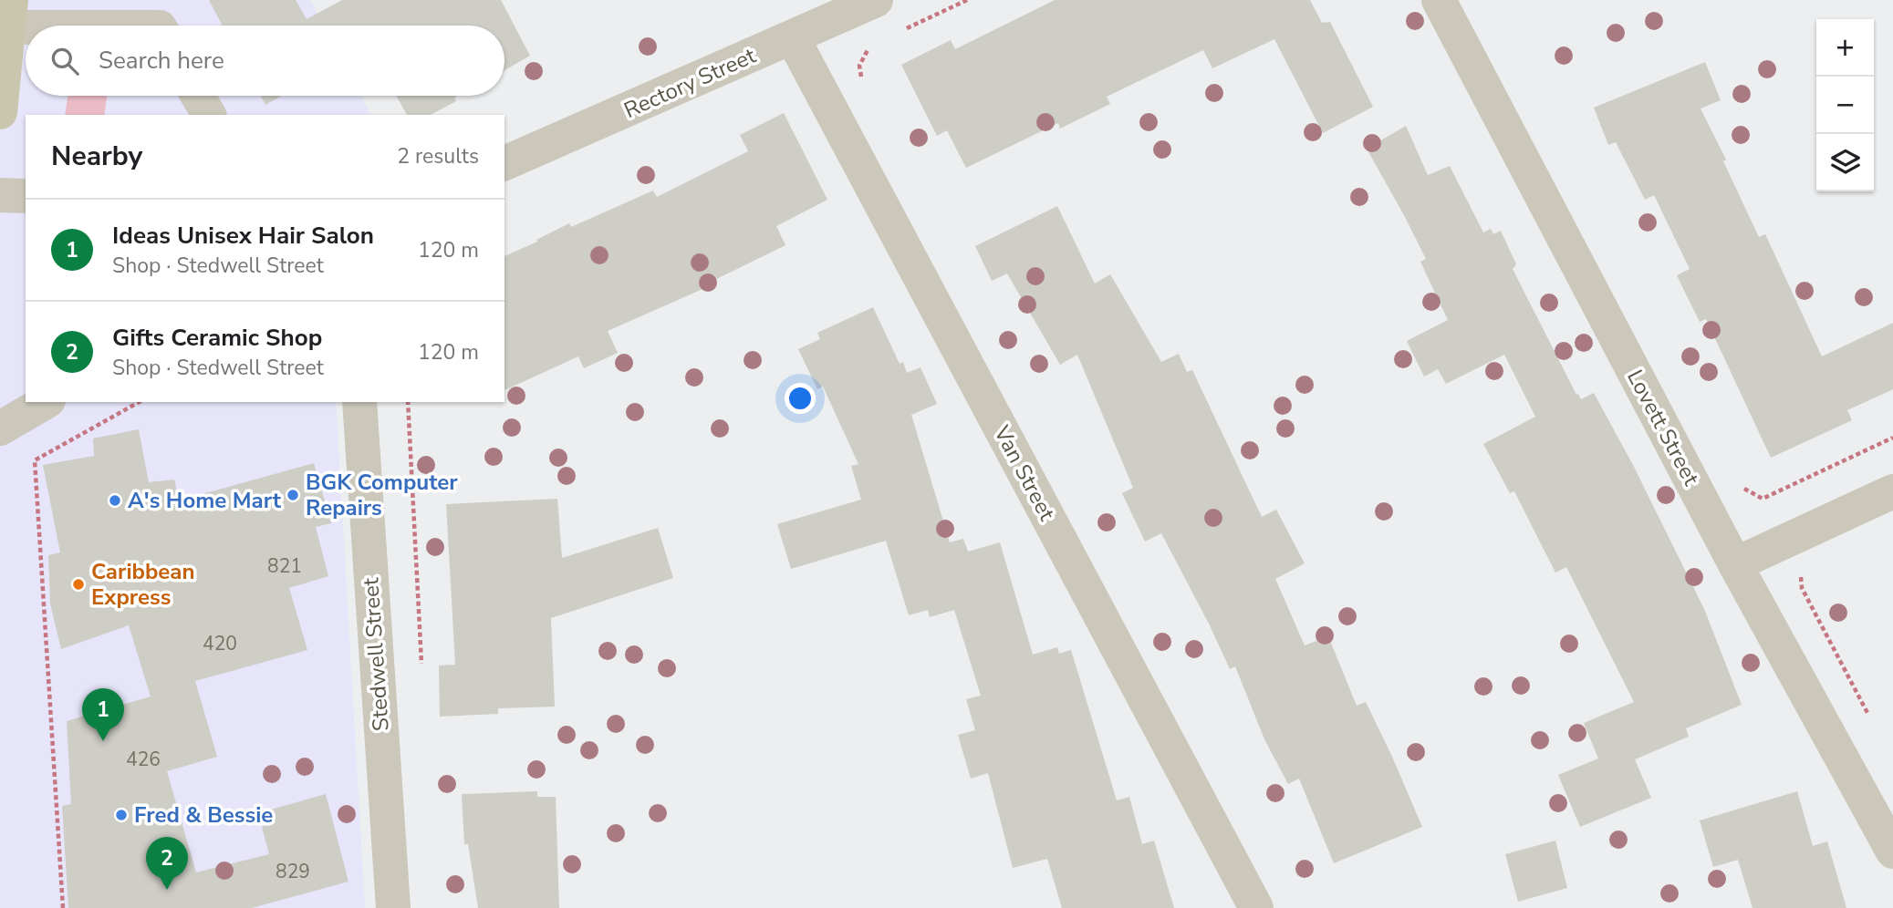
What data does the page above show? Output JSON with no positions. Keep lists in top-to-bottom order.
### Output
{
  "streets": {
    "street": [
      "Rectory Street",
      "Lovett Street",
      "Van Street",
      "Stedwell Street"
    ]
  },
  "crossings": [
    ["Rectory Street", "Van Street"]
  ],
  "places": [
    "BGK Computer Repairs",
    "A's Home Mart",
    "Caribbean Express",
    "Fred & Bessie"
  ],
  "house_numbers": [
    "821",
    "420",
    "426",
    "829"
  ],
  "page": {
    "map_buttons": ["+", "−"],
    "search": "Search here",
    "heading": ["Nearby", "2 results"],
    "list": [
      {
        "mark": "1",
        "name": "Ideas Unisex Hair Salon",
        "note": "Shop · Stedwell Street",
        "value": "120 m"
      },
      {
        "mark": "2",
        "name": "Gifts Ceramic Shop",
        "note": "Shop · Stedwell Street",
        "value": "120 m"
      }
    ],
    "pins": ["1", "2"]
  }
}
